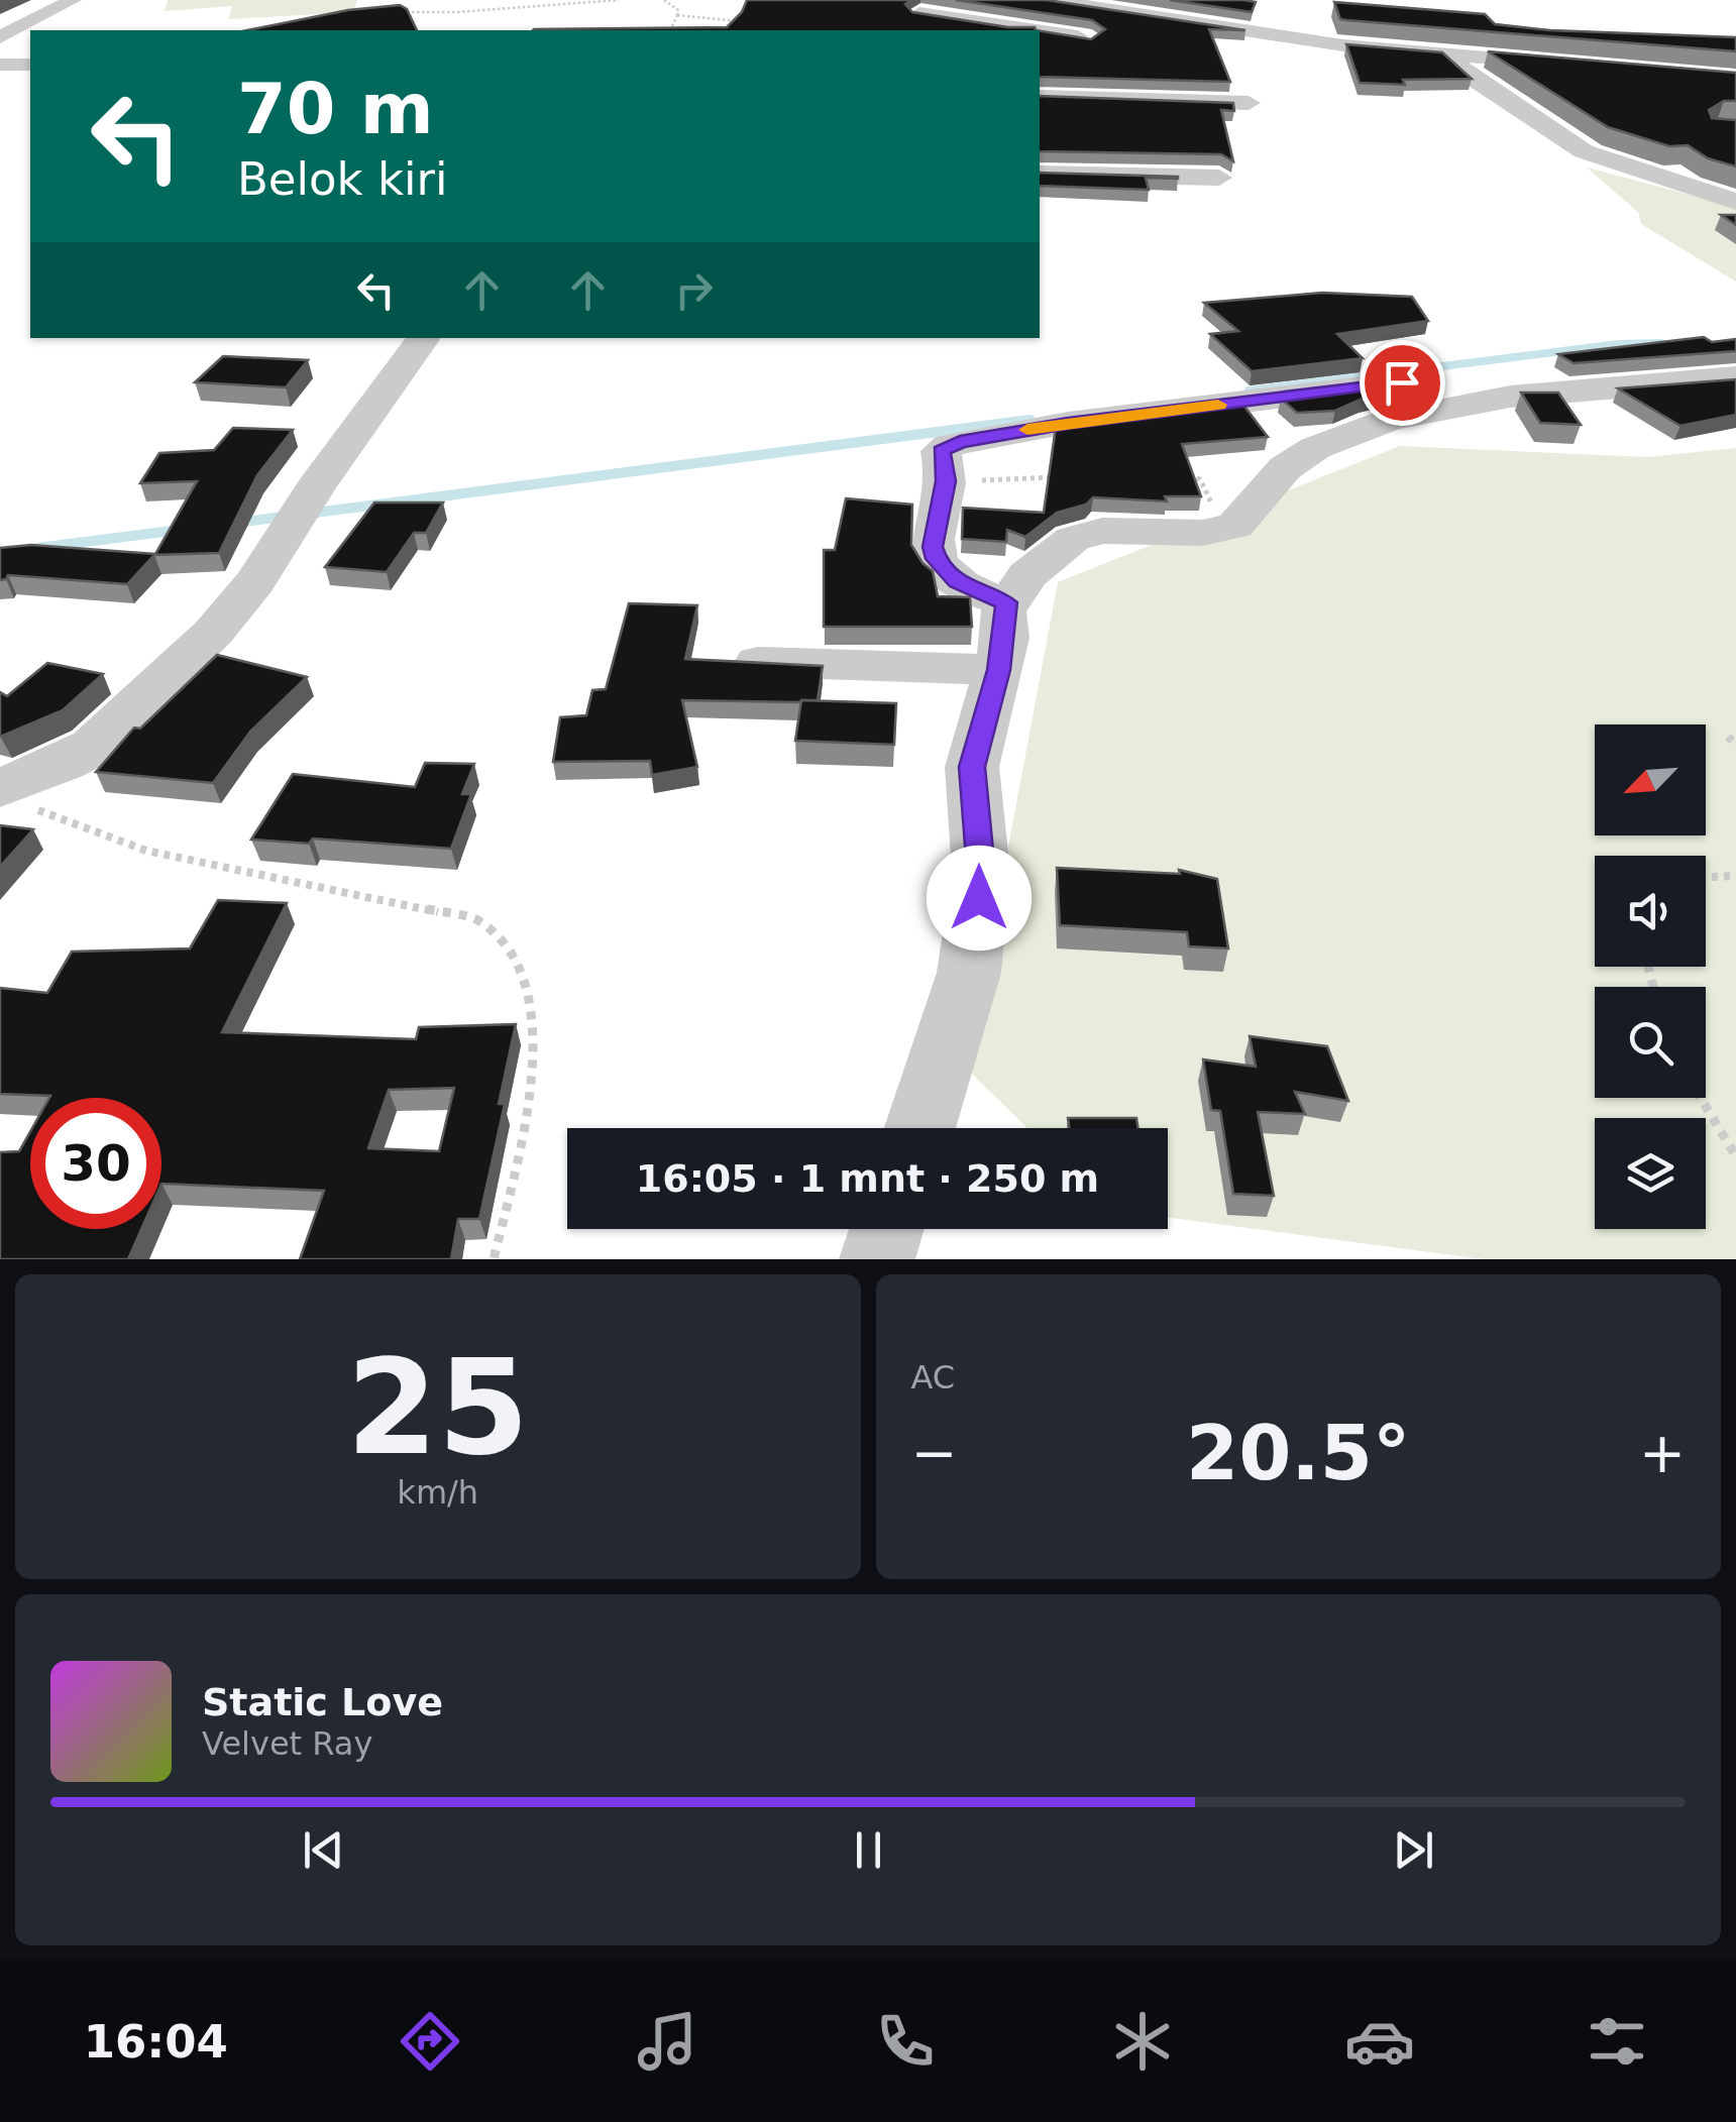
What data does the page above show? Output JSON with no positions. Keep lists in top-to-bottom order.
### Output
{
  "north": "bottom left",
  "page": {
    "turn": ["70 m", "Belok kiri"],
    "limit": "30",
    "trip": "16:05 · 1 mnt · 250 m",
    "tile": [
      ["25", "km/h"],
      "AC"
    ],
    "heat": ["−", "20.5°", "+"],
    "song": ["Static Love", "Velvet Ray"],
    "tabs": "16:04"
  }
}
